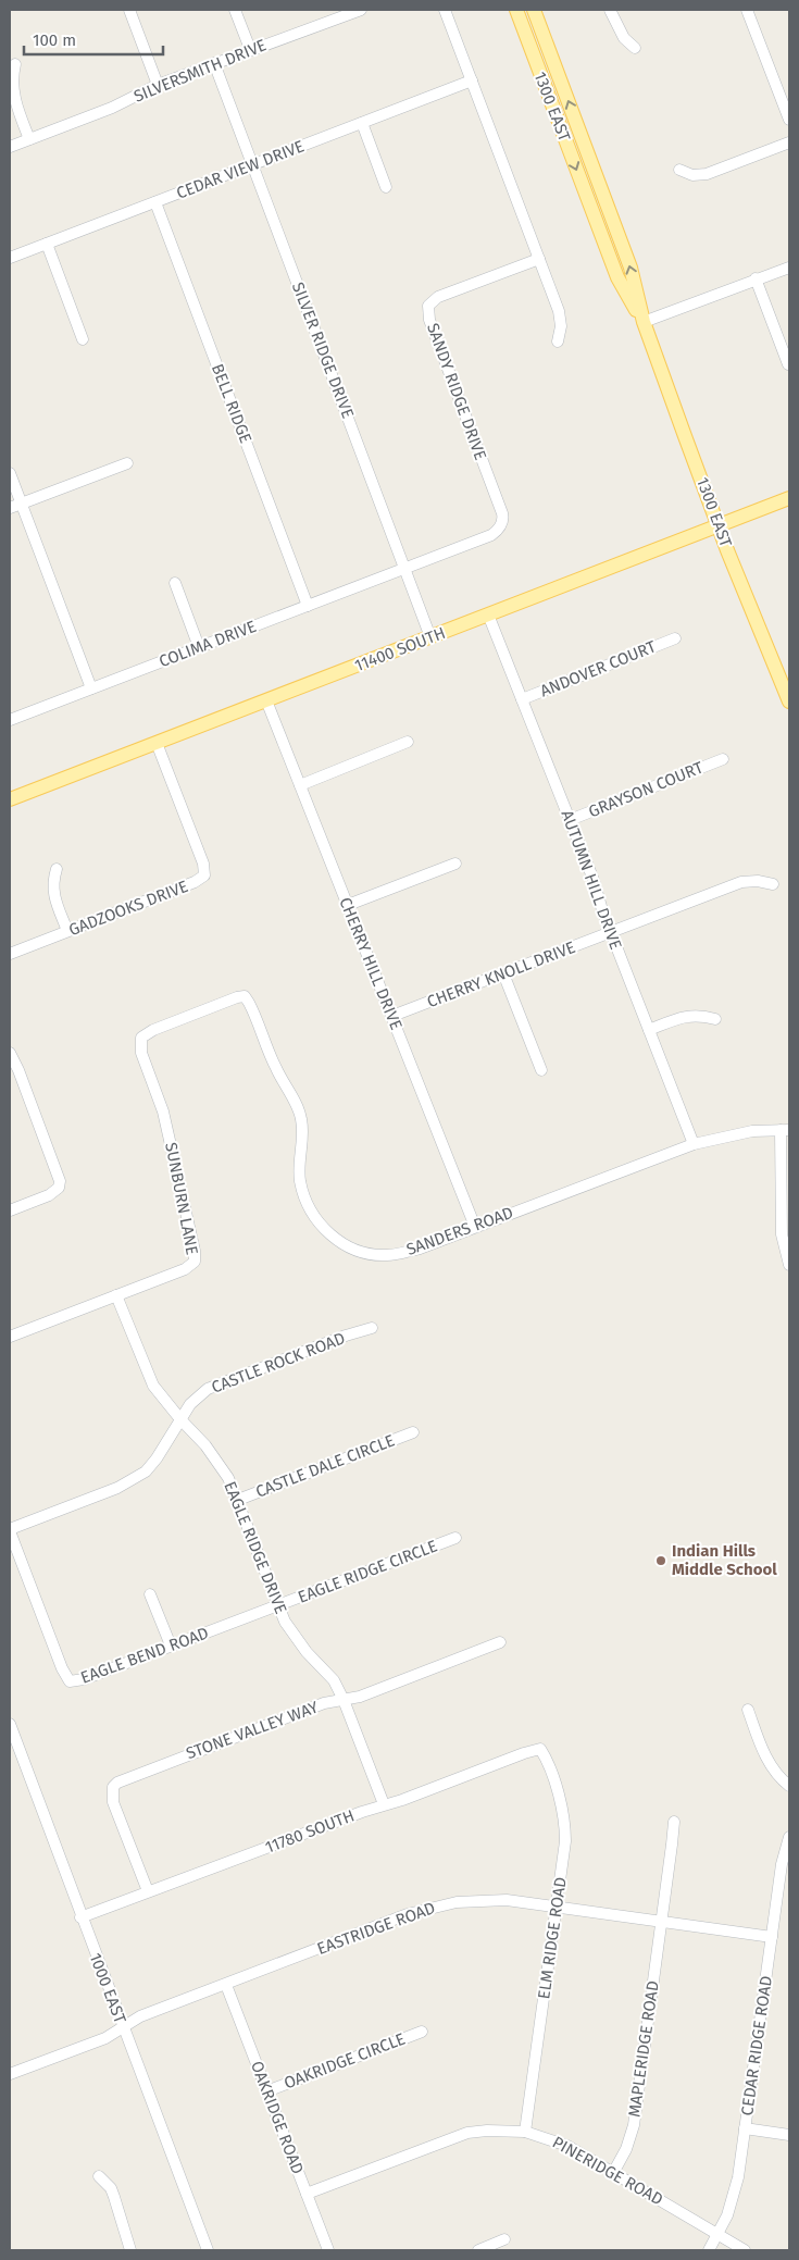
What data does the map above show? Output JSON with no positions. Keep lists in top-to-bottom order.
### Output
{
  "streets": {
    "main road": ["1300 EAST", "11400 SOUTH"],
    "street": [
      "SILVERSMITH DRIVE",
      "CEDAR VIEW DRIVE",
      "SILVER RIDGE DRIVE",
      "SANDY RIDGE DRIVE",
      "BELL RIDGE",
      "COLIMA DRIVE",
      "ANDOVER COURT",
      "GRAYSON COURT",
      "AUTUMN HILL DRIVE",
      "GADZOOKS DRIVE",
      "CHERRY HILL DRIVE",
      "CHERRY KNOLL DRIVE",
      "SUNBURN LANE",
      "SANDERS ROAD",
      "CASTLE ROCK ROAD",
      "CASTLE DALE CIRCLE",
      "EAGLE RIDGE DRIVE",
      "EAGLE RIDGE CIRCLE",
      "EAGLE BEND ROAD",
      "STONE VALLEY WAY",
      "11780 SOUTH",
      "EASTRIDGE ROAD",
      "ELM RIDGE ROAD",
      "1000 EAST",
      "CEDAR RIDGE ROAD",
      "MAPLERIDGE ROAD",
      "OAKRIDGE CIRCLE",
      "OAKRIDGE ROAD",
      "PINERIDGE ROAD"
    ]
  },
  "crossings": [
    ["SILVERSMITH DRIVE", "SILVER RIDGE DRIVE"],
    ["1300 EAST", "11400 SOUTH"],
    ["CEDAR VIEW DRIVE", "SILVER RIDGE DRIVE"],
    ["CEDAR VIEW DRIVE", "BELL RIDGE"],
    ["SILVER RIDGE DRIVE", "SANDY RIDGE DRIVE"],
    ["SILVER RIDGE DRIVE", "COLIMA DRIVE"],
    ["SILVER RIDGE DRIVE", "11400 SOUTH"],
    ["SANDY RIDGE DRIVE", "COLIMA DRIVE"],
    ["BELL RIDGE", "COLIMA DRIVE"],
    ["11400 SOUTH", "AUTUMN HILL DRIVE"],
    ["11400 SOUTH", "GADZOOKS DRIVE"],
    ["11400 SOUTH", "CHERRY HILL DRIVE"],
    ["ANDOVER COURT", "AUTUMN HILL DRIVE"],
    ["GRAYSON COURT", "AUTUMN HILL DRIVE"],
    ["AUTUMN HILL DRIVE", "CHERRY KNOLL DRIVE"],
    ["AUTUMN HILL DRIVE", "SANDERS ROAD"],
    ["CHERRY HILL DRIVE", "CHERRY KNOLL DRIVE"],
    ["CHERRY HILL DRIVE", "SANDERS ROAD"],
    ["SUNBURN LANE", "SANDERS ROAD"],
    ["SUNBURN LANE", "EAGLE RIDGE DRIVE"],
    ["CASTLE ROCK ROAD", "EAGLE RIDGE DRIVE"],
    ["CASTLE ROCK ROAD", "EAGLE BEND ROAD"],
    ["CASTLE DALE CIRCLE", "EAGLE RIDGE DRIVE"],
    ["EAGLE RIDGE DRIVE", "EAGLE RIDGE CIRCLE"],
    ["EAGLE RIDGE DRIVE", "EAGLE BEND ROAD"],
    ["EAGLE RIDGE DRIVE", "STONE VALLEY WAY"],
    ["EAGLE RIDGE DRIVE", "11780 SOUTH"],
    ["EAGLE RIDGE CIRCLE", "EAGLE BEND ROAD"],
    ["STONE VALLEY WAY", "11780 SOUTH"],
    ["11780 SOUTH", "ELM RIDGE ROAD"],
    ["11780 SOUTH", "1000 EAST"],
    ["EASTRIDGE ROAD", "ELM RIDGE ROAD"],
    ["EASTRIDGE ROAD", "1000 EAST"],
    ["EASTRIDGE ROAD", "CEDAR RIDGE ROAD"],
    ["EASTRIDGE ROAD", "MAPLERIDGE ROAD"],
    ["EASTRIDGE ROAD", "OAKRIDGE ROAD"],
    ["ELM RIDGE ROAD", "PINERIDGE ROAD"],
    ["CEDAR RIDGE ROAD", "PINERIDGE ROAD"],
    ["MAPLERIDGE ROAD", "PINERIDGE ROAD"],
    ["OAKRIDGE CIRCLE", "OAKRIDGE ROAD"],
    ["OAKRIDGE ROAD", "PINERIDGE ROAD"]
  ],
  "places": ["Indian Hills Middle School"],
  "scale_bar": "100 m"
}
